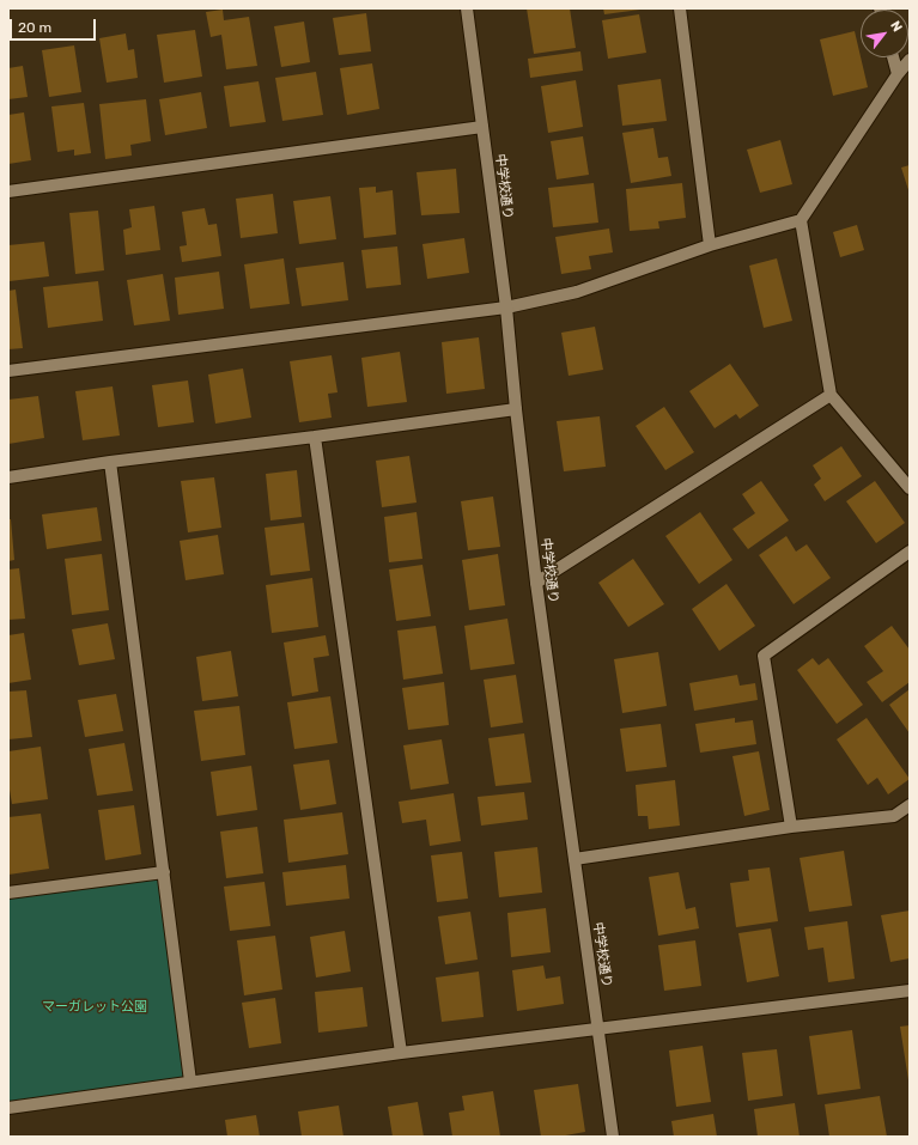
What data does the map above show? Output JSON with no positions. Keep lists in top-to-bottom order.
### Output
{
  "streets": {
    "street": ["中学校通り"]
  },
  "parks": ["マーガレット公園"],
  "scale_bar": "20 m",
  "north": "top right"
}
